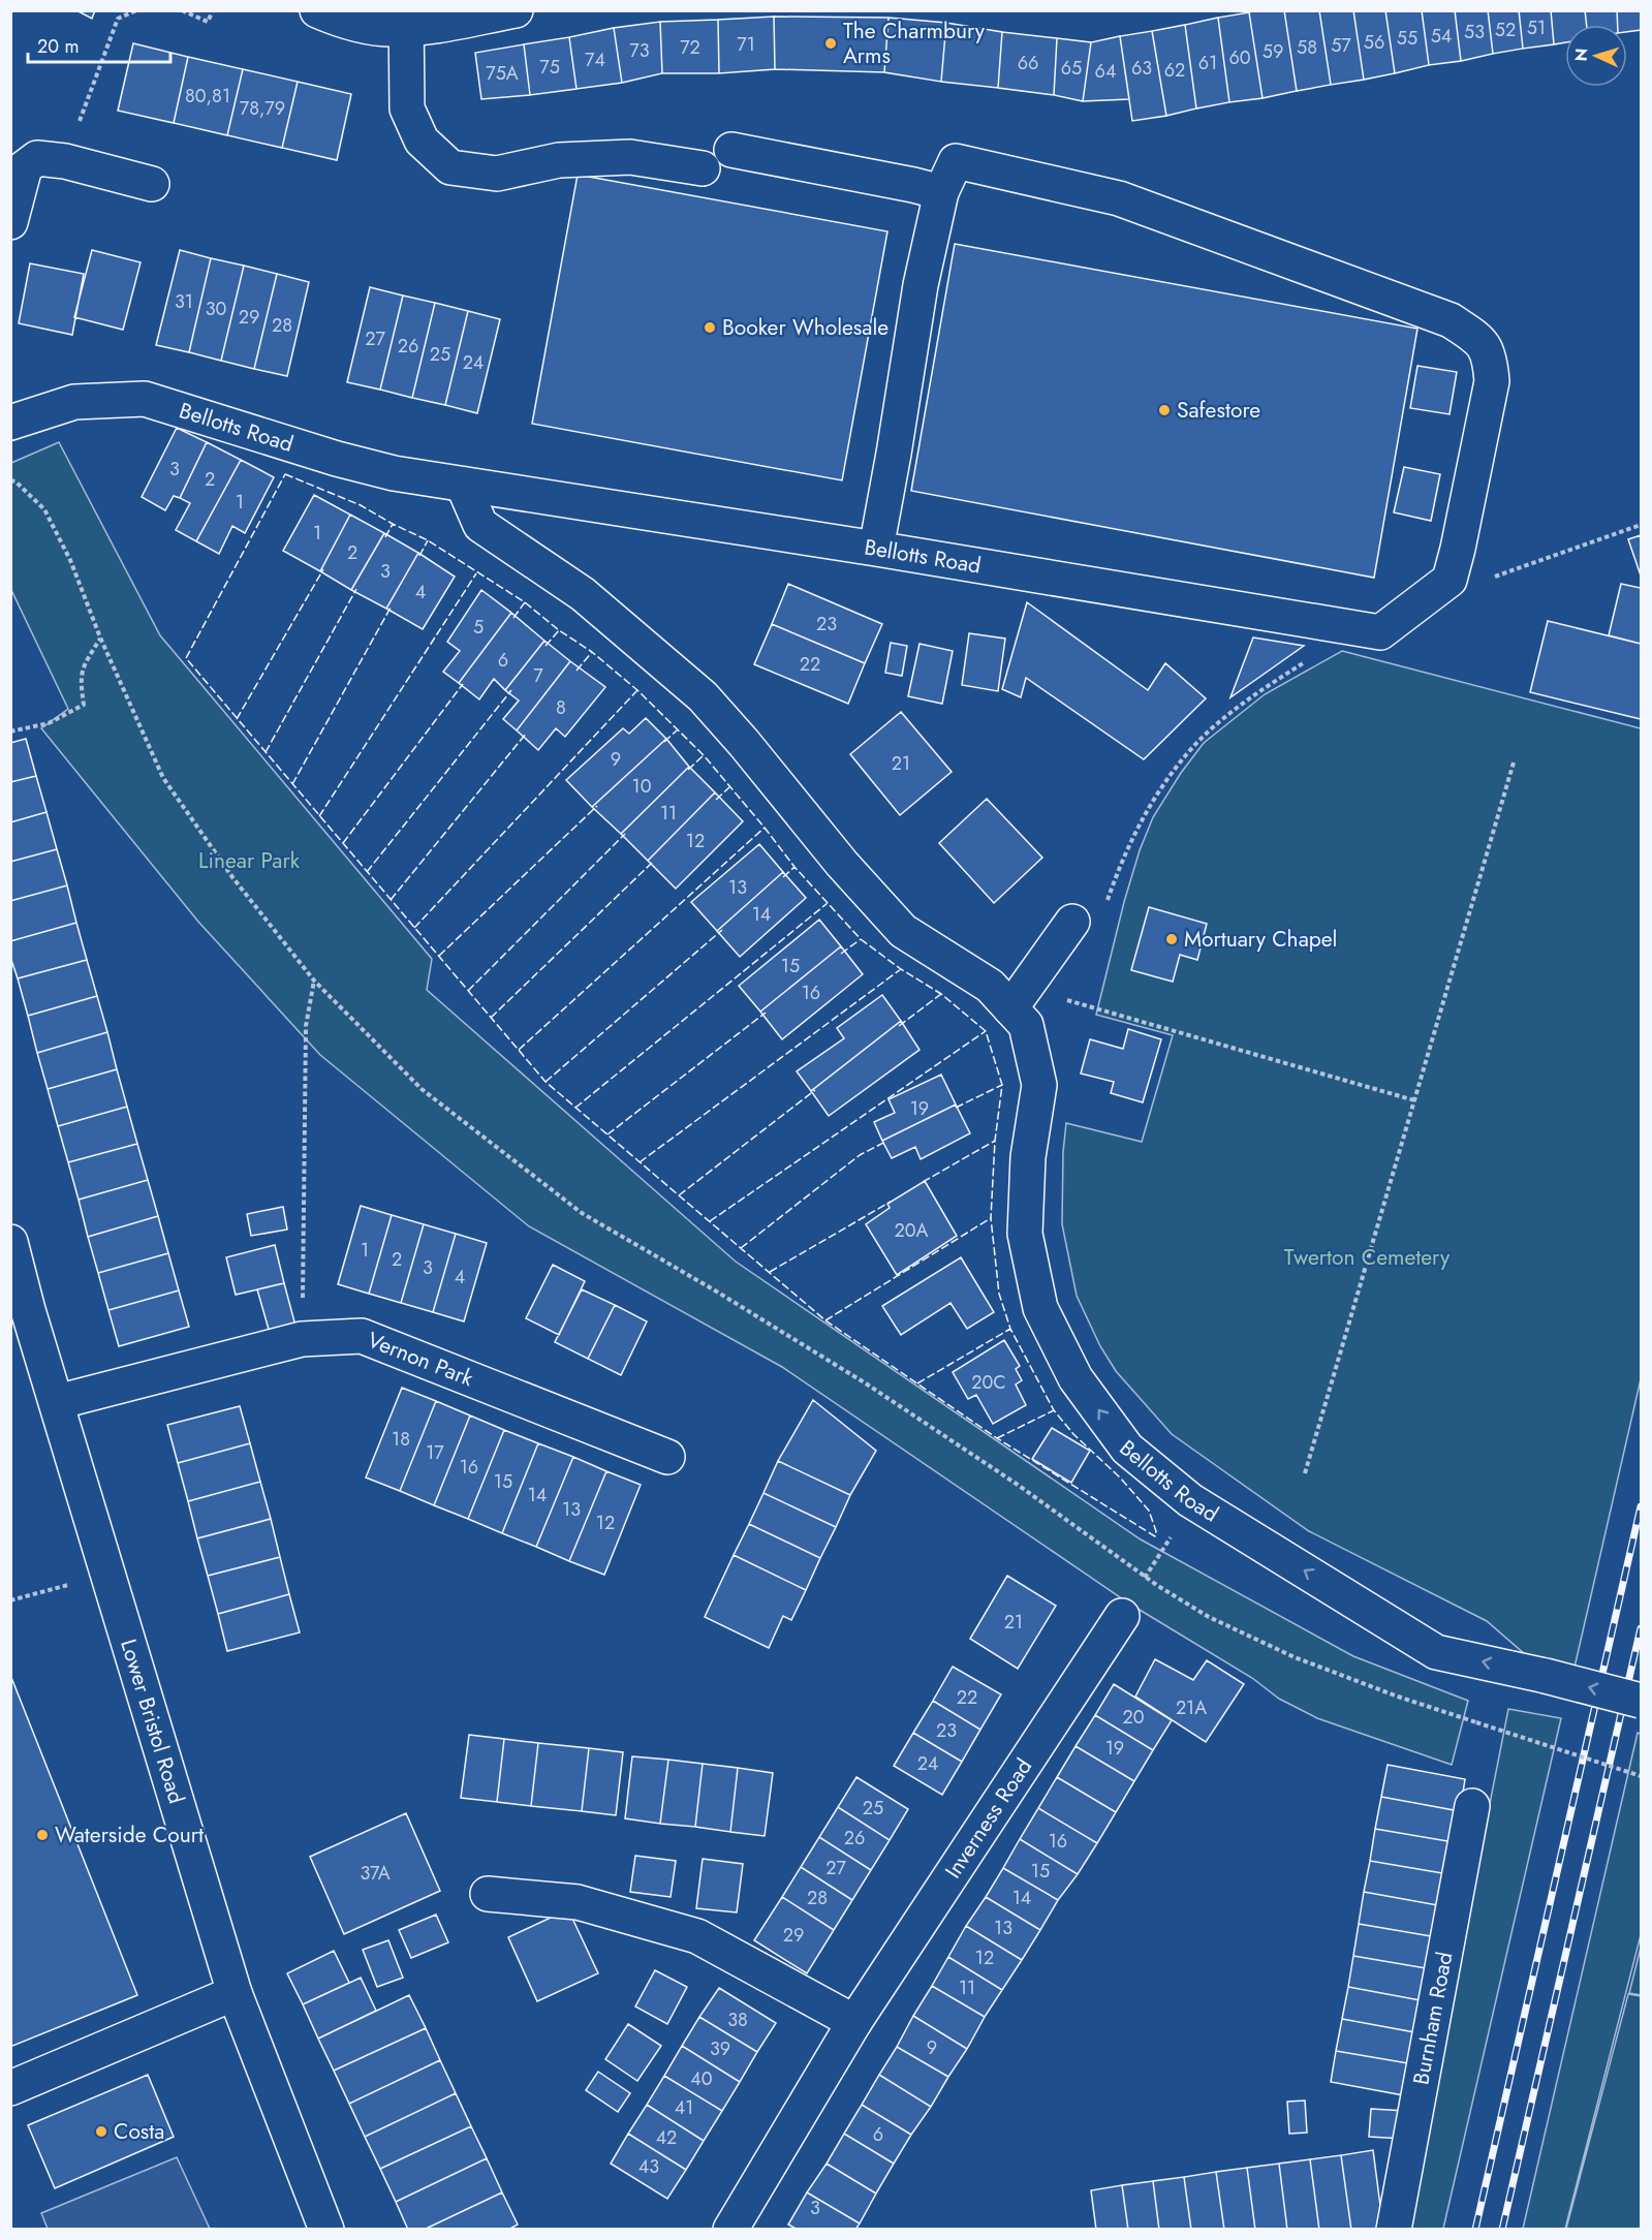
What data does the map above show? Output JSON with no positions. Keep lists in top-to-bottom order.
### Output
{
  "streets": {
    "main road": [
      "Bellotts Road",
      "Vernon Park",
      "Lower Bristol Road",
      "Inverness Road",
      "Burnham Road"
    ]
  },
  "crossings": [
    ["Vernon Park", "Lower Bristol Road"]
  ],
  "parks": ["Linear Park", "Twerton Cemetery"],
  "places": [
    "The Charmbury Arms",
    "Booker Wholesale",
    "Safestore",
    "Mortuary Chapel",
    "Waterside Court",
    "Costa"
  ],
  "house_numbers": [
    "51",
    "52",
    "53",
    "54",
    "55",
    "56",
    "71",
    "57",
    "72",
    "58",
    "73",
    "59",
    "60",
    "74",
    "66",
    "61",
    "75",
    "65",
    "63",
    "62",
    "64",
    "75A",
    "80,81",
    "78,79",
    "31",
    "30",
    "29",
    "28",
    "27",
    "26",
    "25",
    "24",
    "3",
    "2",
    "1",
    "1",
    "2",
    "3",
    "4",
    "23",
    "5",
    "6",
    "22",
    "7",
    "8",
    "9",
    "21",
    "10",
    "11",
    "12",
    "13",
    "14",
    "15",
    "16",
    "19",
    "20A",
    "1",
    "2",
    "3",
    "4",
    "20C",
    "18",
    "17",
    "16",
    "15",
    "14",
    "13",
    "12",
    "21",
    "22",
    "21A",
    "20",
    "23",
    "19",
    "24",
    "25",
    "26",
    "16",
    "27",
    "15",
    "37A",
    "28",
    "14",
    "13",
    "29",
    "12",
    "11",
    "38",
    "9",
    "39",
    "40",
    "41",
    "6",
    "42",
    "43",
    "3"
  ],
  "scale_bar": "20 m",
  "north": "left"
}
